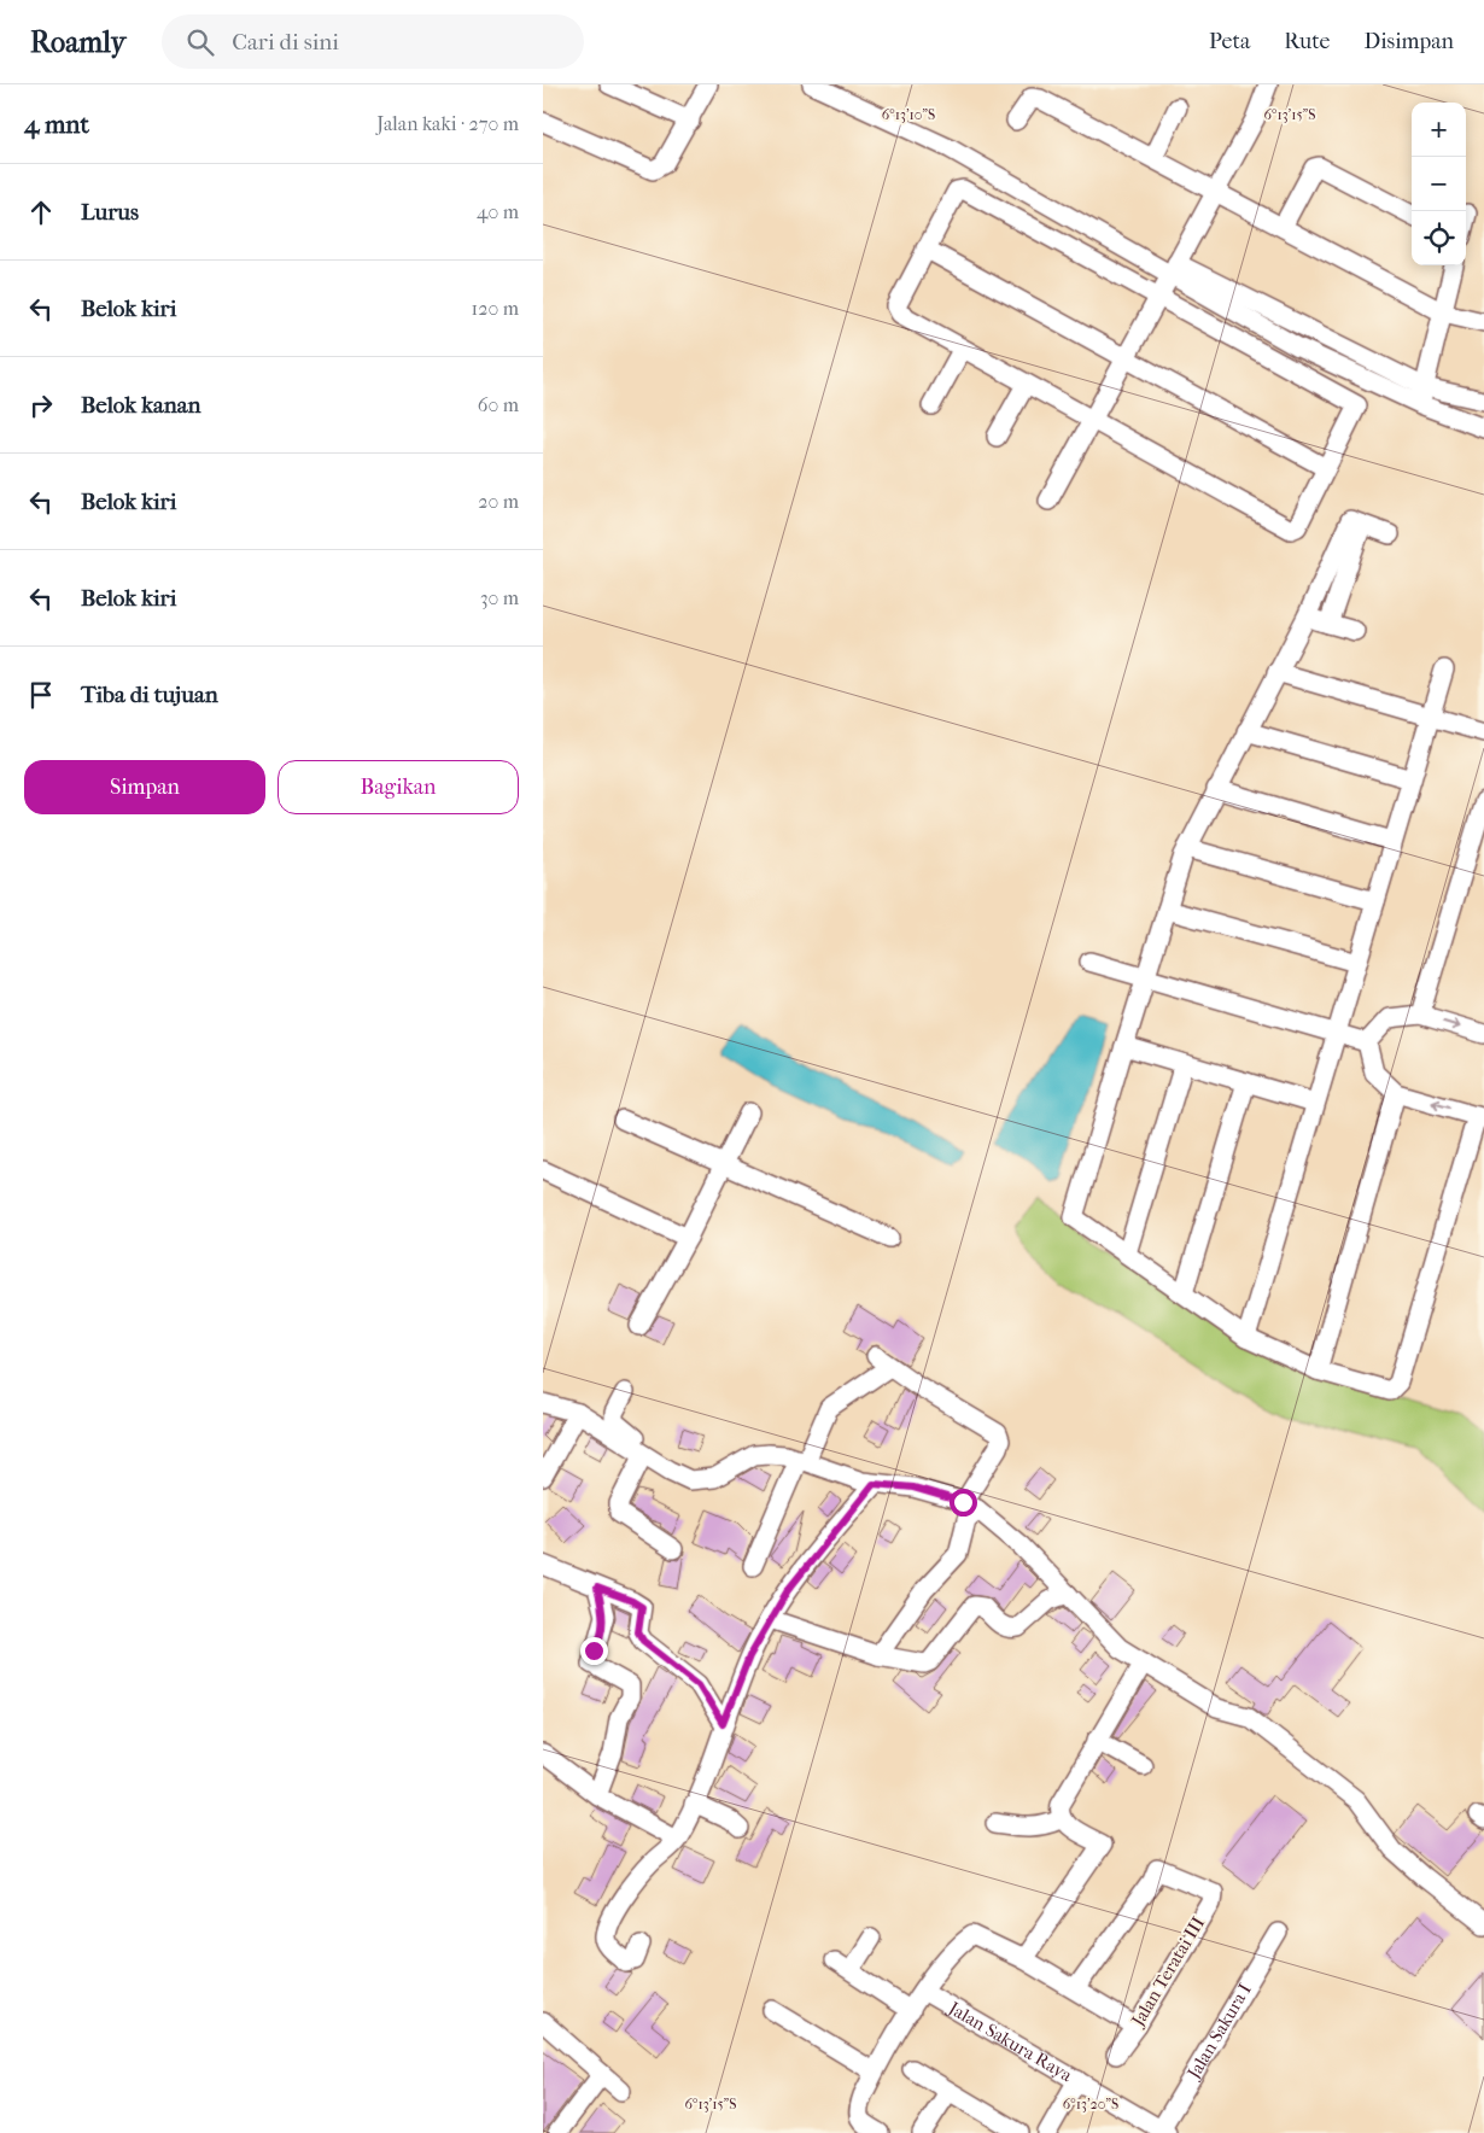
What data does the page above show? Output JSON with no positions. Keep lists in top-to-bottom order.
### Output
{
  "streets": {
    "street": ["Jalan Teratai III", "Jalan Sakura I", "Jalan Sakura Raya"]
  },
  "crossings": [
    ["Jalan Sakura I", "Jalan Sakura Raya"]
  ],
  "page": {
    "header": "Roamly",
    "search": "Cari di sini",
    "nav": ["Peta", "Rute", "Disimpan"],
    "heading": ["4 mnt", "Jalan kaki · 270 m"],
    "map_buttons": ["+", "−"],
    "list": [
      ["Lurus", "40 m"],
      ["Belok kiri", "120 m"],
      ["Belok kanan", "60 m"],
      ["Belok kiri", "20 m"],
      ["Belok kiri", "30 m"],
      "Tiba di tujuan"
    ],
    "buttons": ["Simpan", "Bagikan"]
  },
  "coordinates": ["6°13'10\"S", "6°13'15\"S", "6°13'20\"S"]
}
